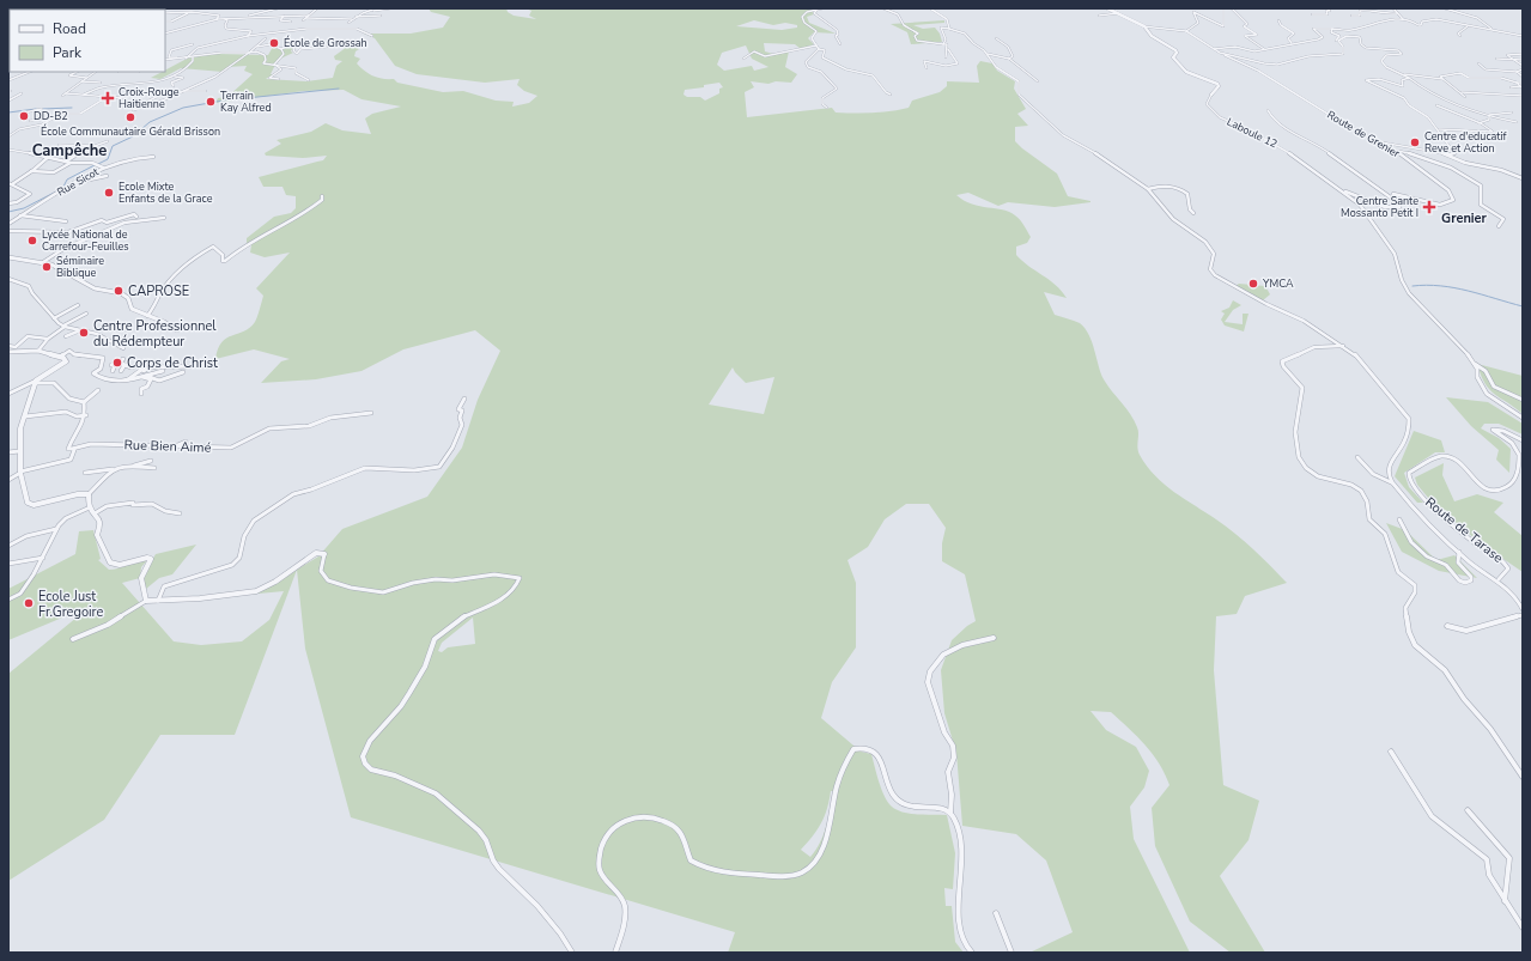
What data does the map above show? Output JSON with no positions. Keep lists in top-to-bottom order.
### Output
{
  "streets": {
    "street": [
      "Laboule 12",
      "Route de Grenier",
      "Rue Sicot",
      "Rue Bien Aimé",
      "Route de Tarase"
    ]
  },
  "crossings": [
    ["Laboule 12", "Route de Grenier"]
  ],
  "districts": ["Campêche", "Grenier"],
  "places": {
    "other": [
      "École de Grossah",
      "Terrain Kay Alfred",
      "DD-B2",
      "École Communautaire Gérald Brisson",
      "Centre d'educatif Reve et Action",
      "Ecole Mixte Enfants de la Grace",
      "Lycée National de Carrefour-Feuilles",
      "Séminaire Biblique",
      "YMCA",
      "CAPROSE",
      "Centre Professionnel du Rédempteur",
      "Corps de Christ",
      "Ecole Just Fr.Gregoire"
    ],
    "health": ["Croix-Rouge Haitienne", "Centre Sante Mossanto Petit I"]
  },
  "legend": ["Road", "Park"]
}
